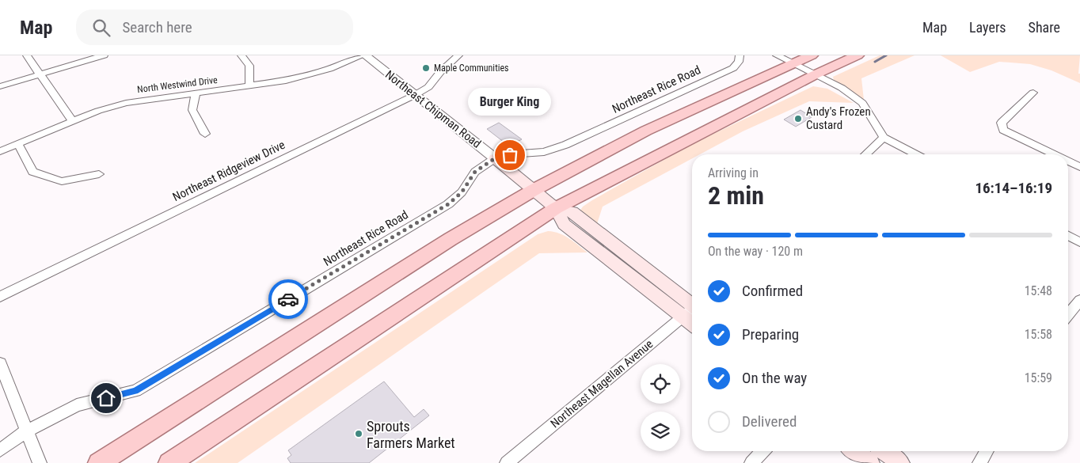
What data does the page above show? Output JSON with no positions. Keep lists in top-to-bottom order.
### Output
{
  "streets": {
    "main road": ["Northeast Chipman Road"],
    "street": [
      "North Westwind Drive",
      "Northeast Rice Road",
      "Northeast Ridgeview Drive",
      "Northeast Magellan Avenue"
    ]
  },
  "crossings": [
    ["North Westwind Drive", "Northeast Chipman Road"],
    ["Northeast Rice Road", "Northeast Chipman Road"],
    ["Northeast Chipman Road", "Northeast Ridgeview Drive"],
    ["Northeast Chipman Road", "Northeast Magellan Avenue"]
  ],
  "places": [
    "Maple Communities",
    "Andy's Frozen Custard",
    "Burger King",
    "Sprouts Farmers Market"
  ],
  "page": {
    "header": "Map",
    "search": "Search here",
    "nav": ["Map", "Layers", "Share"],
    "bubble": "Burger King",
    "heading": ["2 min", "Arriving in", "16:14–16:19"],
    "bar": "On the way · 120 m",
    "list": [
      ["Confirmed", "15:48"],
      ["Preparing", "15:58"],
      ["On the way", "15:59"],
      "Delivered"
    ]
  }
}
